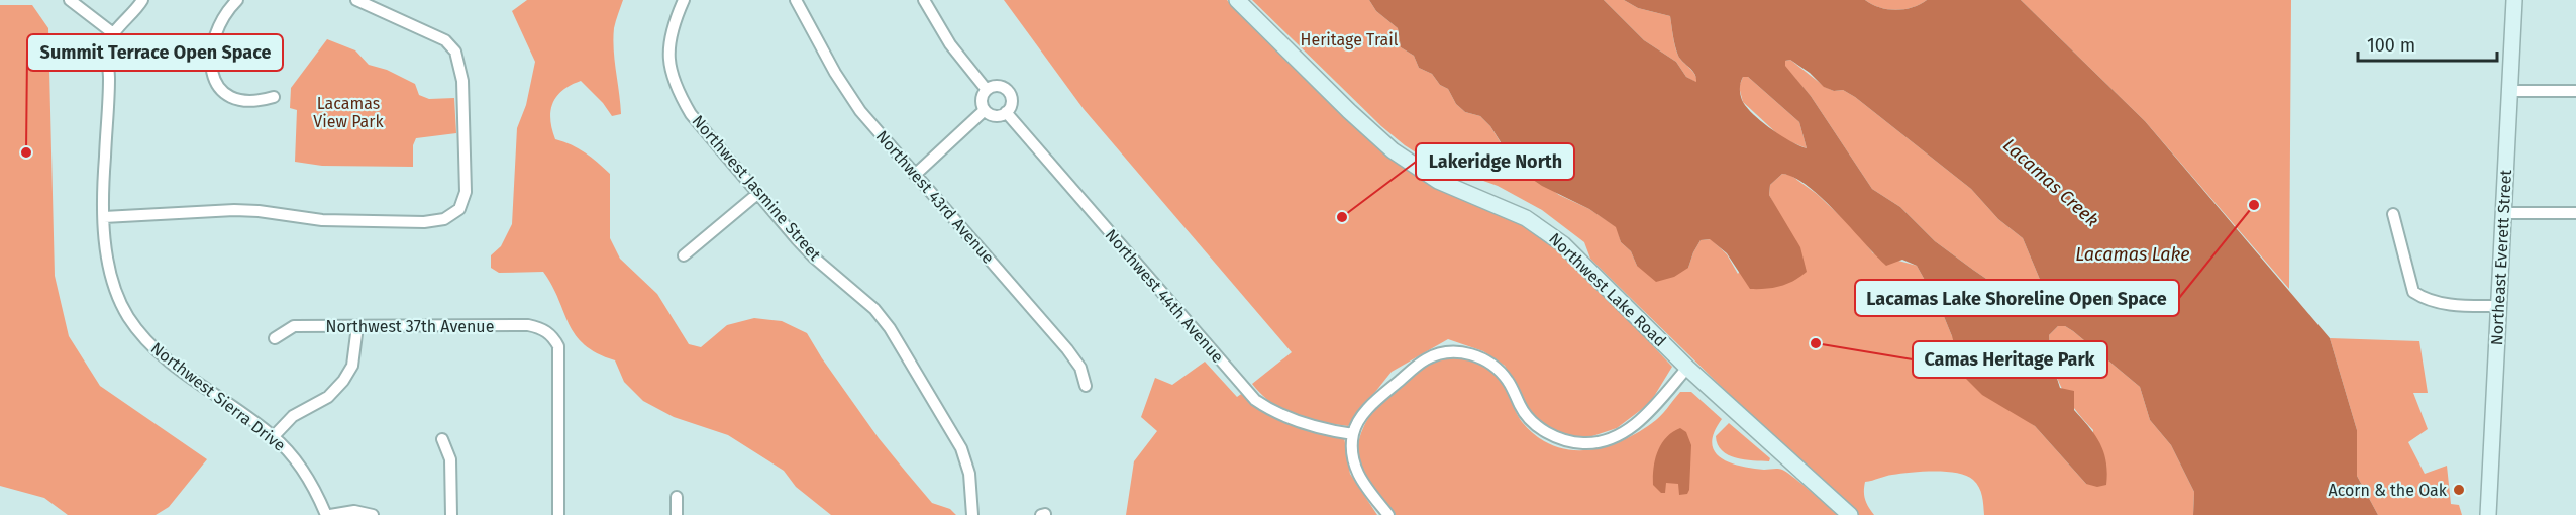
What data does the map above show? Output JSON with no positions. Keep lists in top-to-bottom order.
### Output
{
  "streets": {
    "main road": ["Northeast Everett Street", "Northwest Lake Road"],
    "street": [
      "Northwest Jasmine Street",
      "Northwest 43rd Avenue",
      "Northwest 44th Avenue",
      "Northwest 37th Avenue",
      "Northwest Sierra Drive"
    ]
  },
  "water": ["Lacamas Creek", "Lacamas Lake"],
  "parks": ["Heritage Trail", "Lacamas View Park"],
  "places": [
    "Summit Terrace Open Space",
    "Lacamas Lake Shoreline Open Space",
    "Lakeridge North",
    "Camas Heritage Park",
    "Acorn & the Oak"
  ],
  "scale_bar": "100 m"
}
